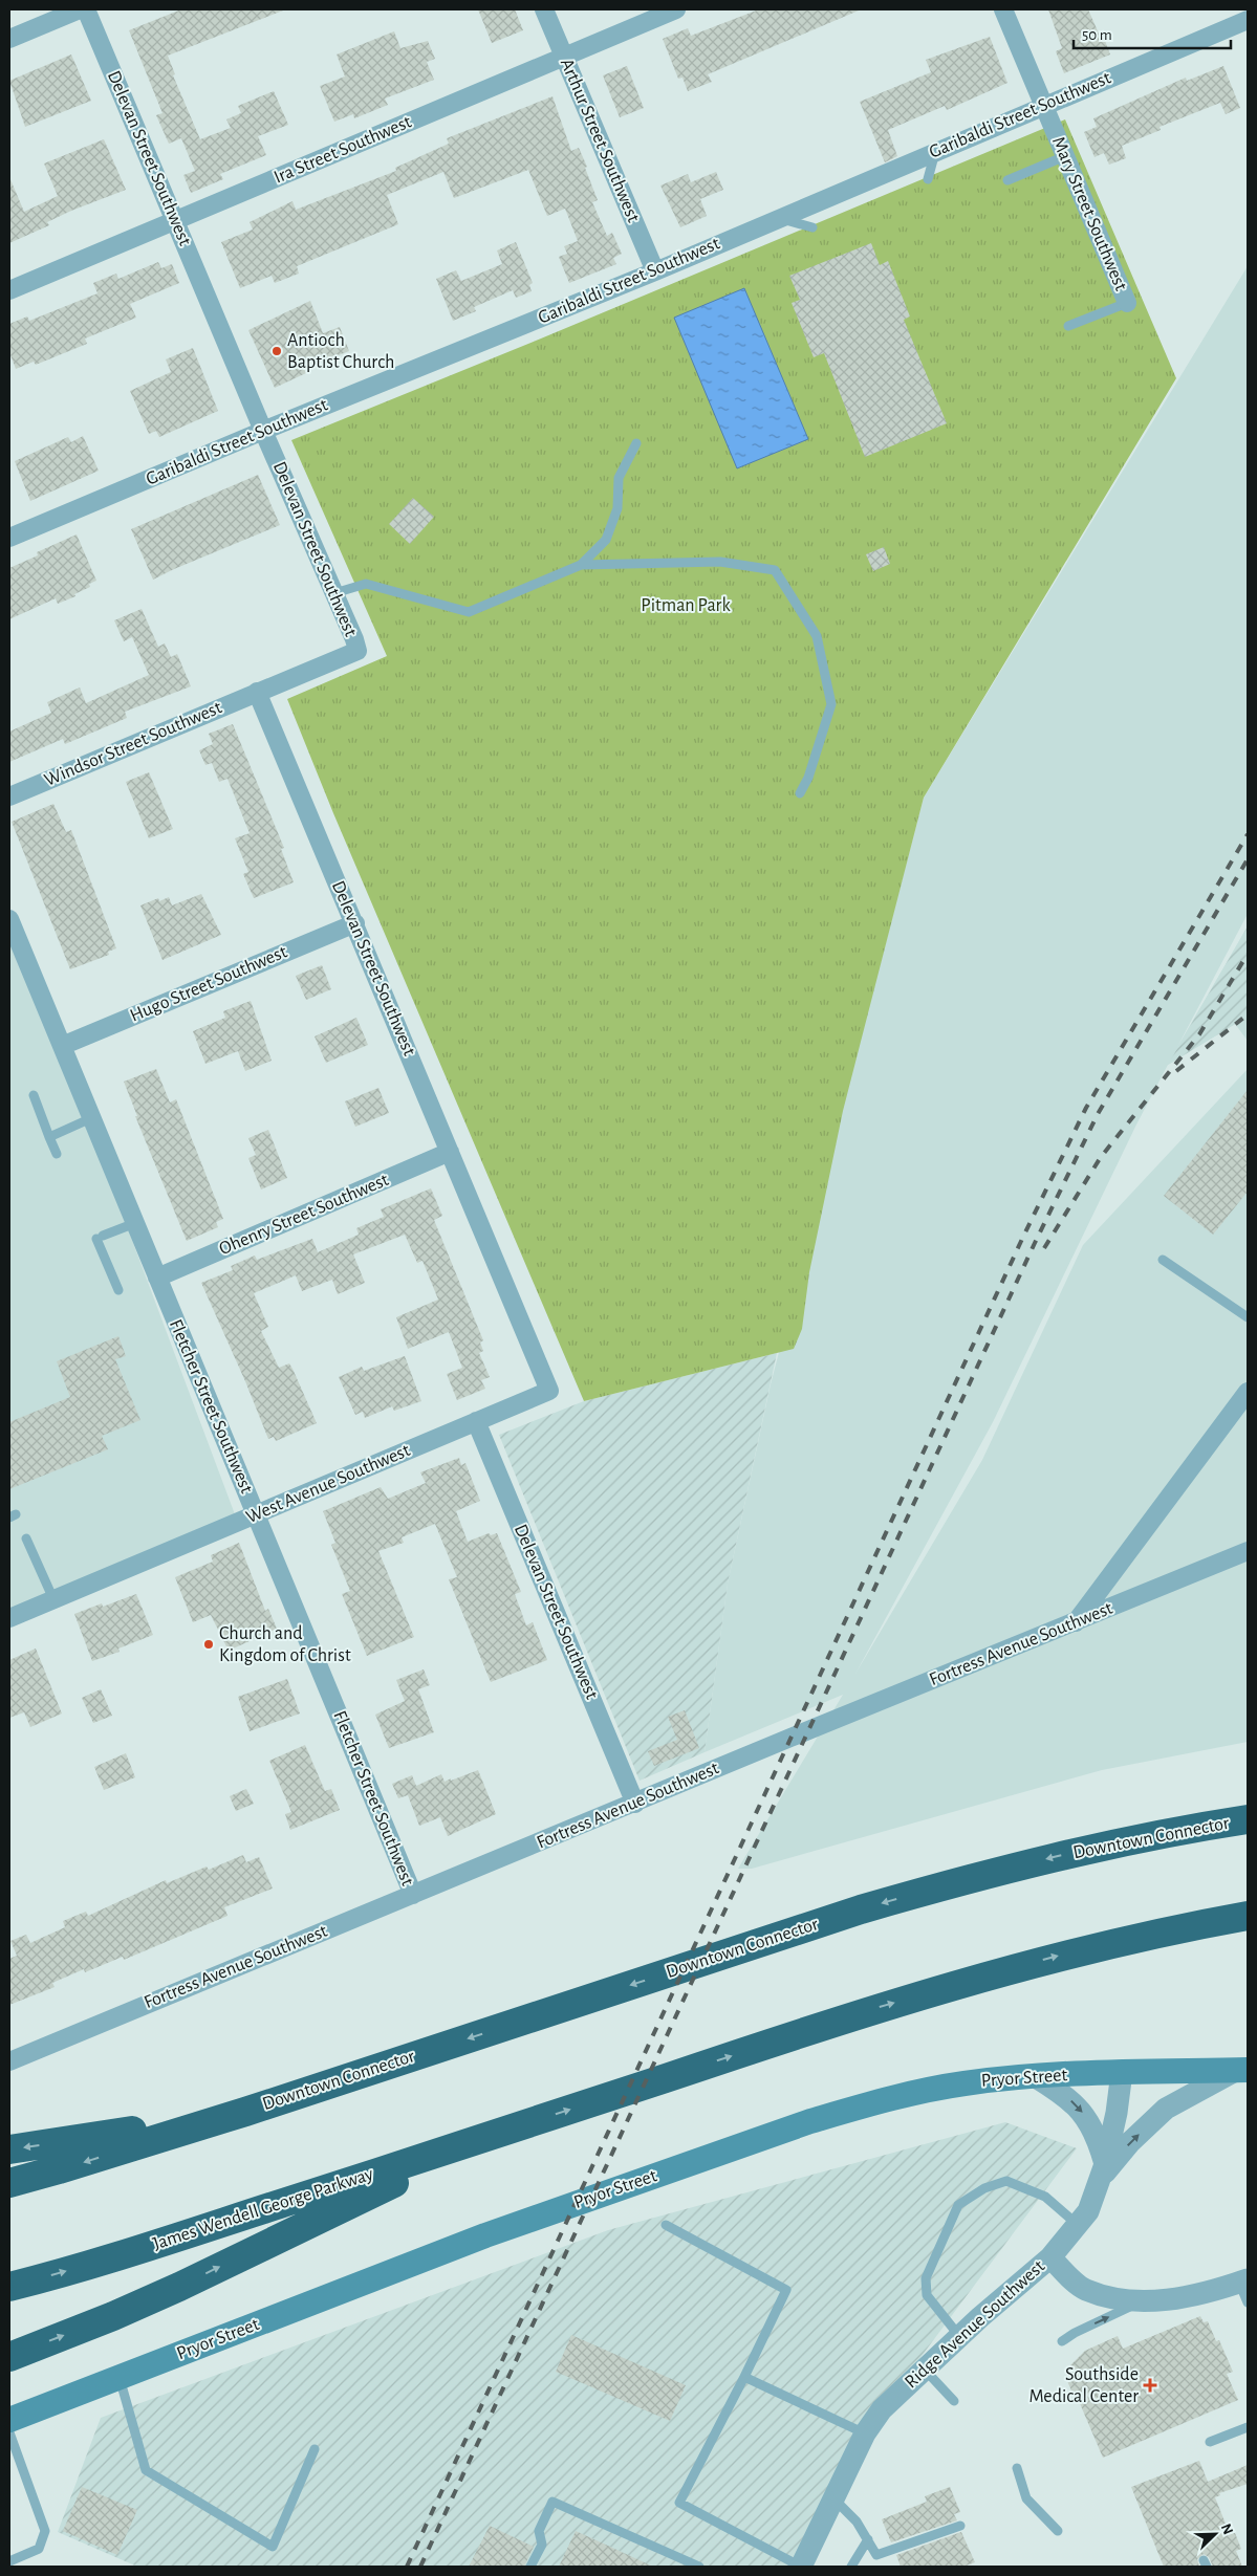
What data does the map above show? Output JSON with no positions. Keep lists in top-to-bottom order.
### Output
{
  "streets": {
    "highway": ["Downtown Connector", "James Wendell George Parkway"],
    "main road": ["Pryor Street"],
    "street": [
      "Garibaldi Street Southwest",
      "Arthur Street Southwest",
      "Ira Street Southwest",
      "Delevan Street Southwest",
      "Mary Street Southwest",
      "Windsor Street Southwest",
      "Hugo Street Southwest",
      "Ohenry Street Southwest",
      "Fletcher Street Southwest",
      "West Avenue Southwest",
      "Fortress Avenue Southwest",
      "Ridge Avenue Southwest"
    ]
  },
  "crossings": [
    ["Garibaldi Street Southwest", "Arthur Street Southwest"],
    ["Garibaldi Street Southwest", "Delevan Street Southwest"],
    ["Garibaldi Street Southwest", "Mary Street Southwest"],
    ["Arthur Street Southwest", "Ira Street Southwest"],
    ["Ira Street Southwest", "Delevan Street Southwest"],
    ["Delevan Street Southwest", "Windsor Street Southwest"],
    ["Delevan Street Southwest", "Hugo Street Southwest"],
    ["Delevan Street Southwest", "Ohenry Street Southwest"],
    ["Delevan Street Southwest", "West Avenue Southwest"],
    ["Delevan Street Southwest", "Fortress Avenue Southwest"],
    ["Hugo Street Southwest", "Fletcher Street Southwest"],
    ["Ohenry Street Southwest", "Fletcher Street Southwest"],
    ["Fletcher Street Southwest", "West Avenue Southwest"],
    ["Fletcher Street Southwest", "Fortress Avenue Southwest"],
    ["Pryor Street", "Ridge Avenue Southwest"]
  ],
  "parks": ["Pitman Park"],
  "places": {
    "other": ["Antioch Baptist Church", "Church and Kingdom of Christ"],
    "health": ["Southside Medical Center"]
  },
  "scale_bar": "50 m",
  "north": "top right"
}
